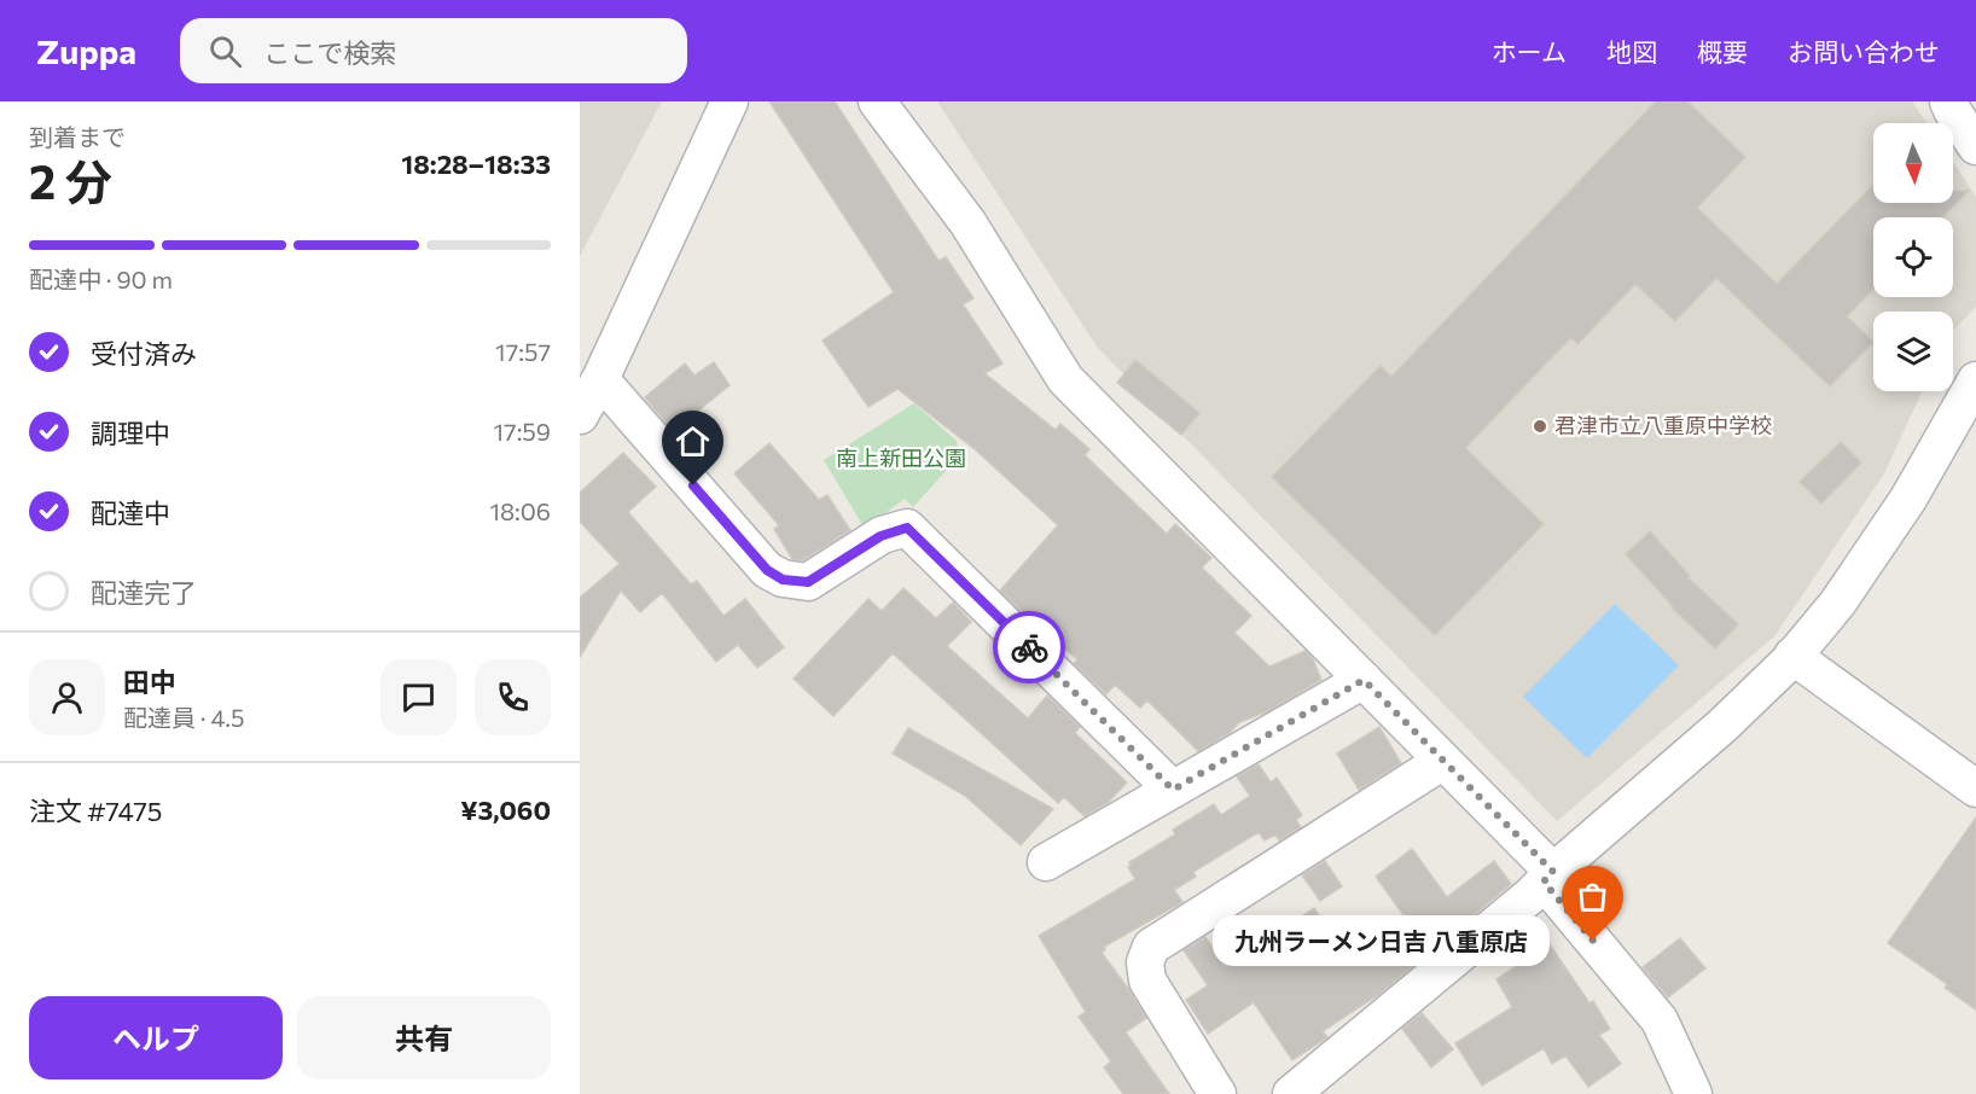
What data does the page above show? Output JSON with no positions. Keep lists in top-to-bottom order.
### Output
{
  "parks": ["南上新田公園"],
  "places": ["君津市立八重原中学校", "九州ラーメン日吉 八重原店"],
  "north": "bottom",
  "page": {
    "header": "Zuppa",
    "search": "ここで検索",
    "nav": [
      "ホーム",
      "地図",
      "概要",
      "お問い合わせ"
    ],
    "heading": ["2 分", "到着まで", "18:28–18:33"],
    "panel": [
      "田中",
      "配達員 · 4.5",
      "注文 #7475",
      "¥3,060"
    ],
    "bar": "配達中 · 90 m",
    "list": [
      ["受付済み", "17:57"],
      ["調理中", "17:59"],
      ["配達中", "18:06"],
      "配達完了"
    ],
    "bubble": "九州ラーメン日吉 八重原店",
    "buttons": ["ヘルプ", "共有"]
  }
}
